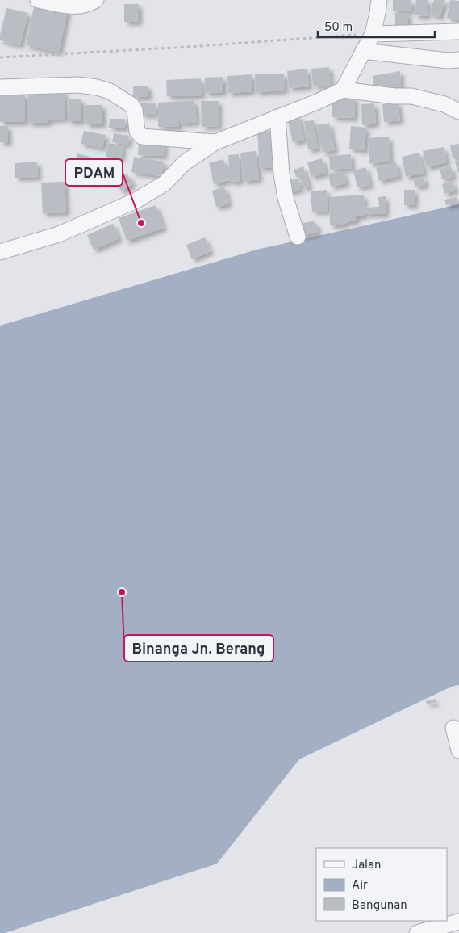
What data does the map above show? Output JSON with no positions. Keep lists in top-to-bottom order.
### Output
{
  "places": ["PDAM", "Binanga Jn. Berang"],
  "legend": ["Jalan", "Air", "Bangunan"],
  "scale_bar": "50 m"
}
